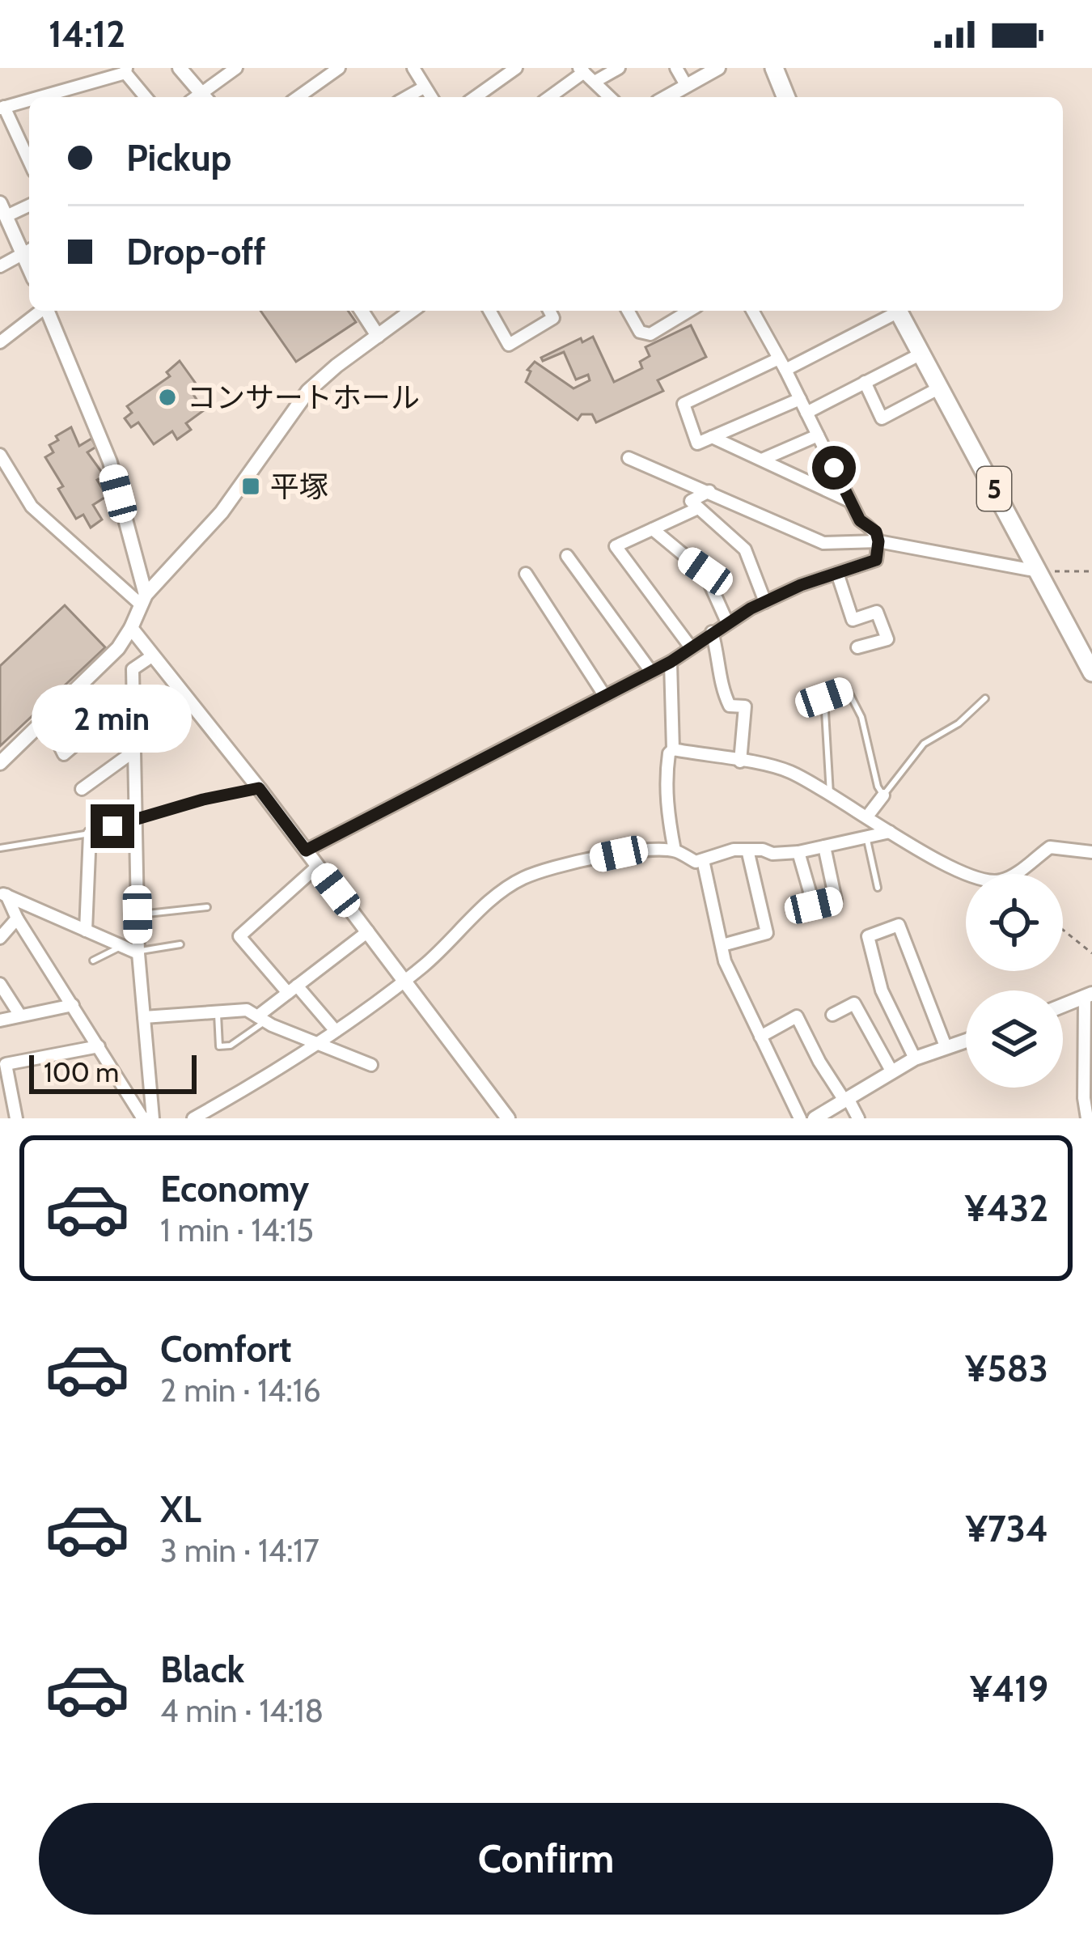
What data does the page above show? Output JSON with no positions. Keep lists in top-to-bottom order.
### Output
{
  "streets": {
    "main road": ["5"]
  },
  "places": {
    "other": ["コンサートホール"],
    "transit": ["平塚"]
  },
  "scale_bar": "100 m",
  "page": {
    "status": "14:12",
    "banner": ["Pickup", "Drop-off"],
    "bubble": "2 min",
    "scale": "100 m",
    "list": [
      {
        "name": "Economy",
        "note": "1 min · 14:15",
        "value": "¥432"
      },
      {
        "name": "Comfort",
        "note": "2 min · 14:16",
        "value": "¥583"
      },
      {
        "name": "XL",
        "note": "3 min · 14:17",
        "value": "¥734"
      },
      {
        "name": "Black",
        "note": "4 min · 14:18",
        "value": "¥419"
      }
    ],
    "buttons": "Confirm"
  }
}
